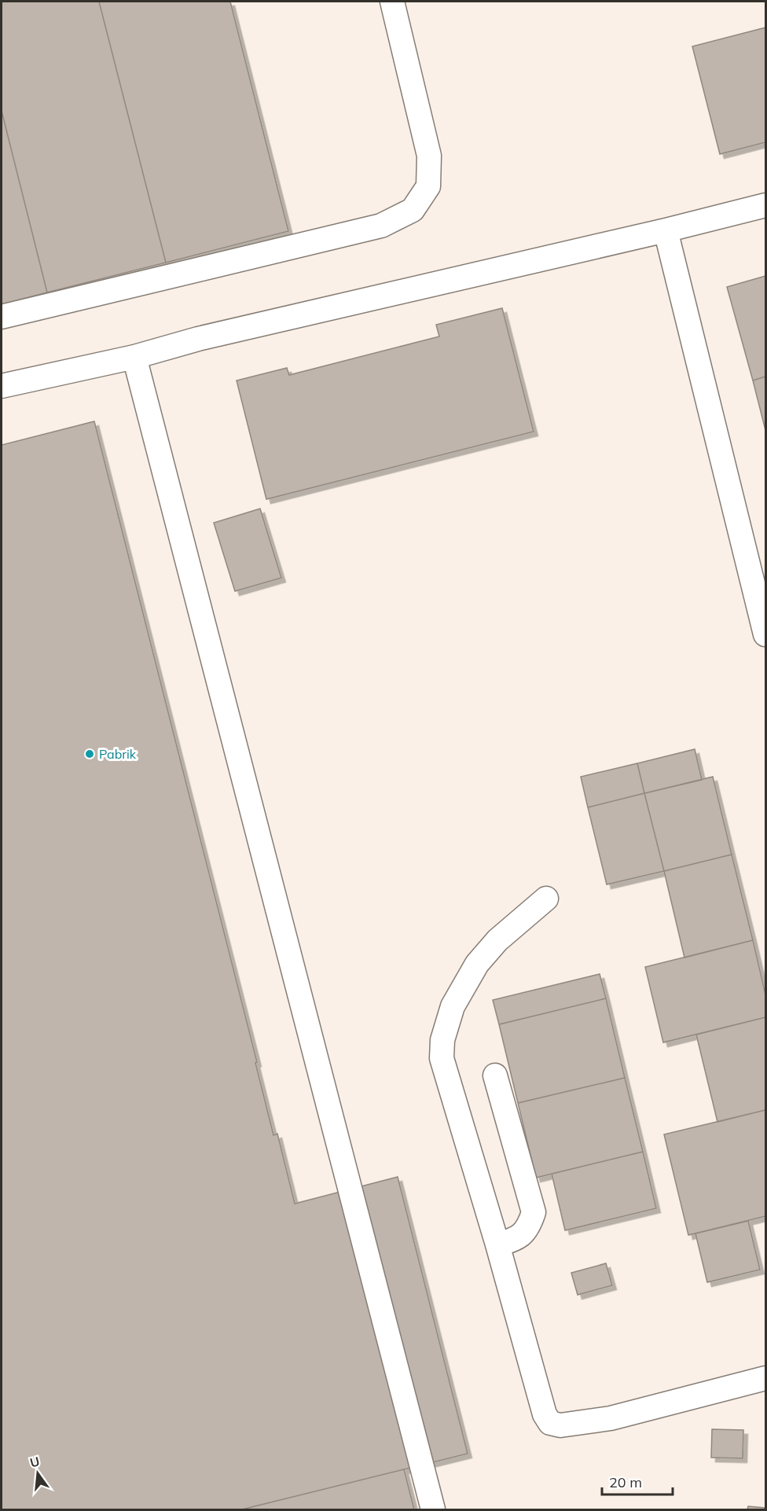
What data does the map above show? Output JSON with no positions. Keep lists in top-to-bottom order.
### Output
{
  "places": ["Pabrik"],
  "scale_bar": "20 m",
  "north": "top"
}
